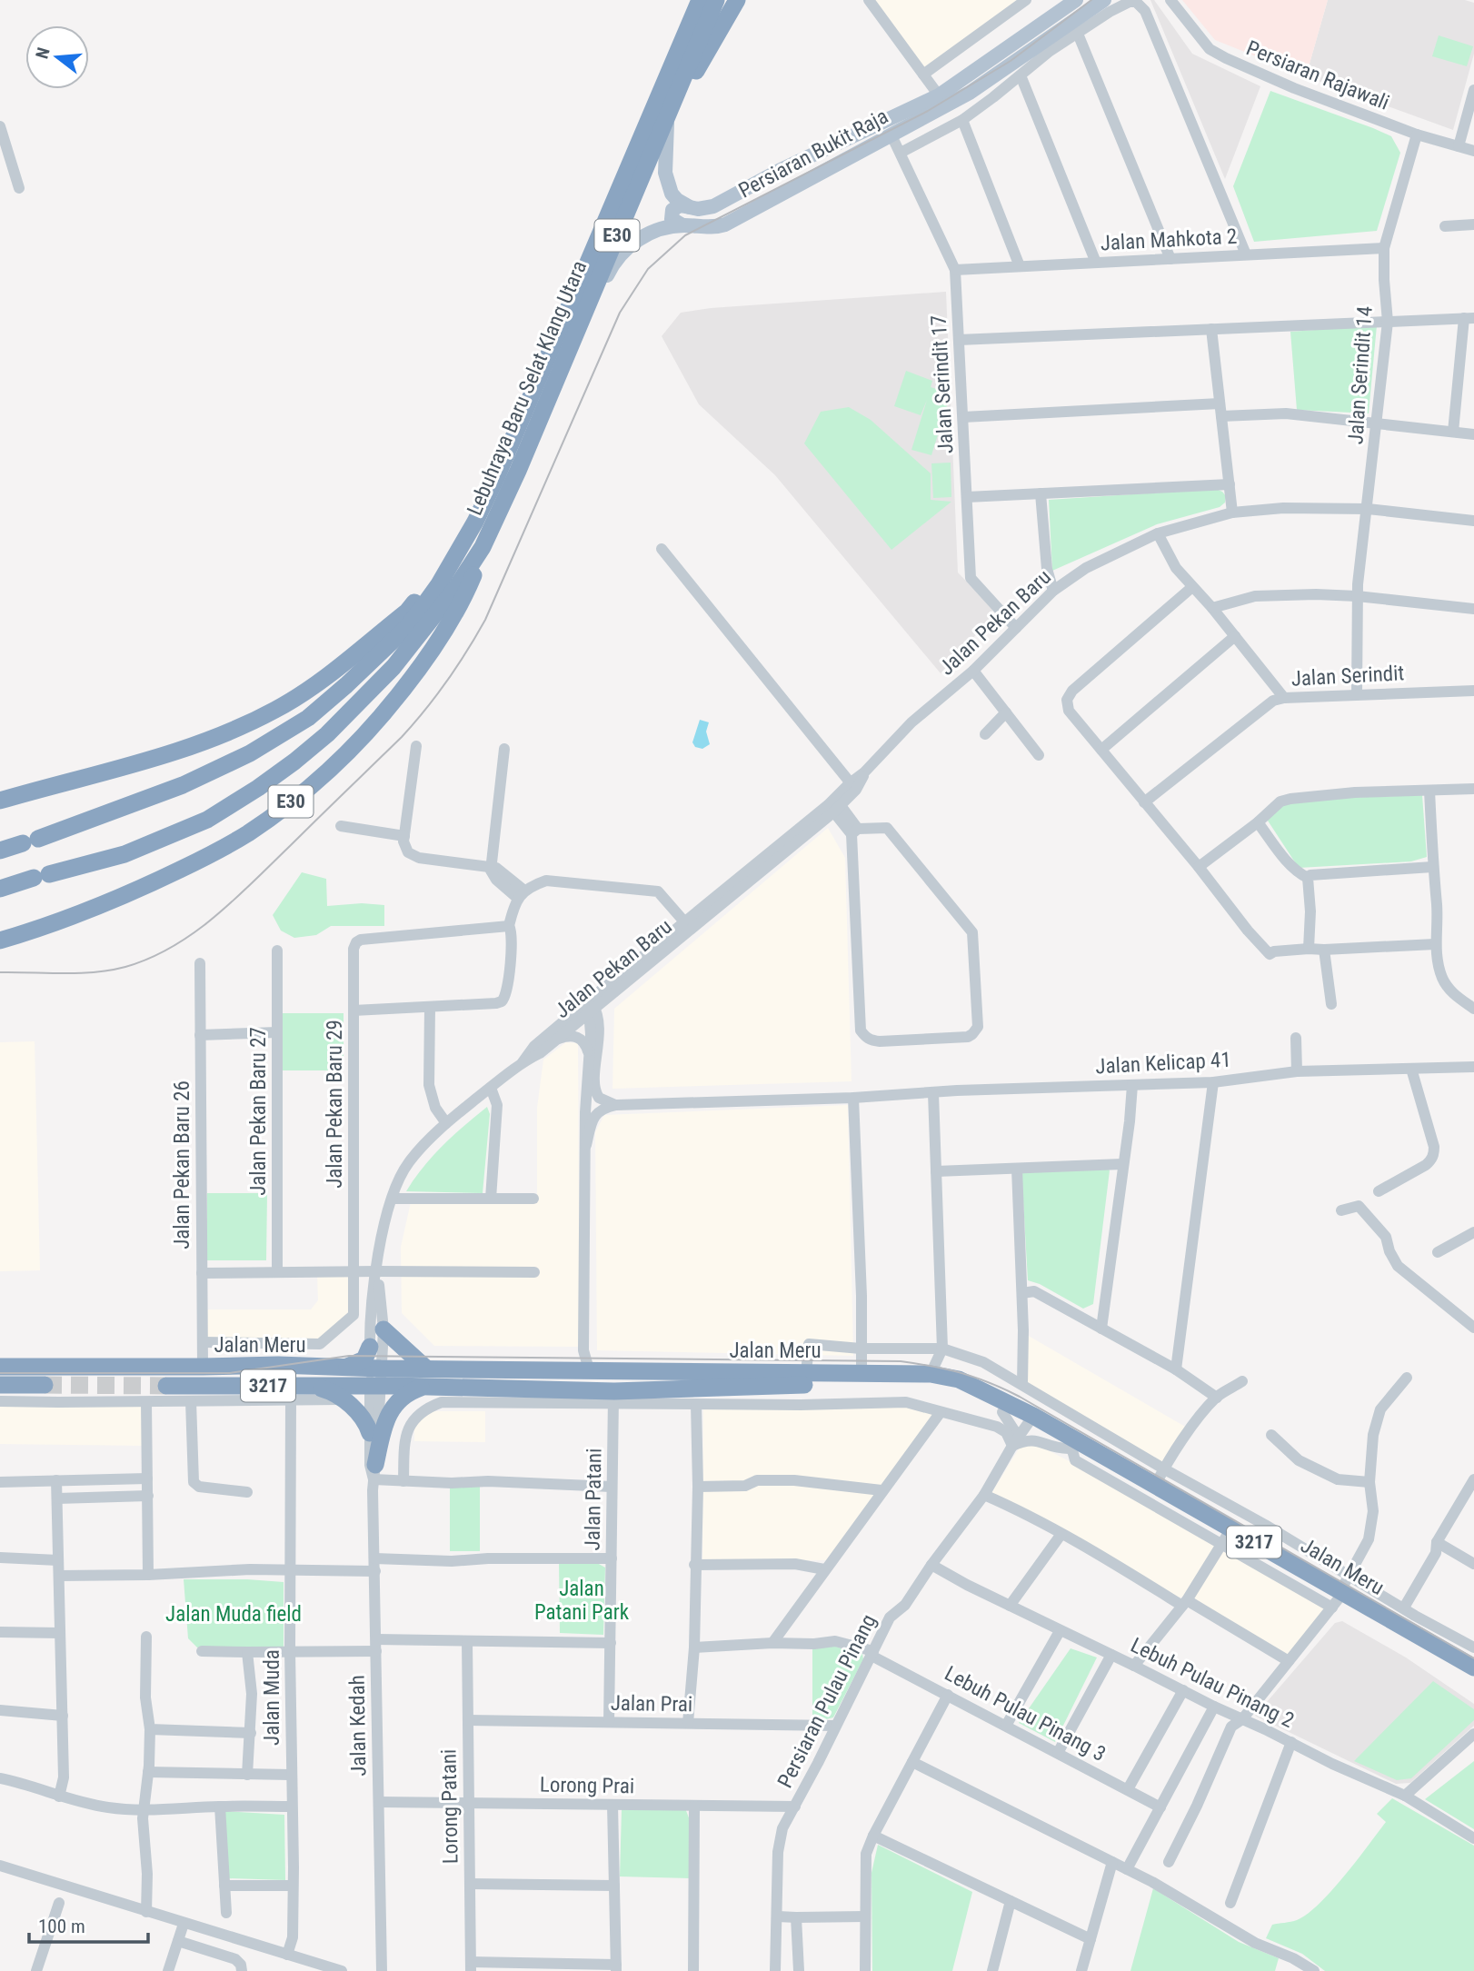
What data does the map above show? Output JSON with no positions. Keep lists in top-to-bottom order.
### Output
{
  "streets": {
    "highway": [
      "E30",
      "Lebuhraya Baru Selat Klang Utara",
      "Jalan Meru",
      "3217"
    ],
    "main road": ["Persiaran Bukit Raja"],
    "street": [
      "Persiaran Rajawali",
      "Jalan Mahkota 2",
      "Jalan Serindit 14",
      "Jalan Serindit 17",
      "Jalan Pekan Baru",
      "Jalan Serindit",
      "Jalan Kelicap 41",
      "Jalan Pekan Baru 29",
      "Jalan Pekan Baru 27",
      "Jalan Pekan Baru 26",
      "Jalan Patani",
      "Lebuh Pulau Pinang 2",
      "Jalan Muda",
      "Persiaran Pulau Pinang",
      "Jalan Prai",
      "Lebuh Pulau Pinang 3",
      "Jalan Kedah",
      "Lorong Prai",
      "Lorong Patani"
    ]
  },
  "crossings": [
    ["Persiaran Rajawali", "Jalan Serindit 14"],
    ["Persiaran Bukit Raja", "Jalan Serindit 17"],
    ["Persiaran Bukit Raja", "Lebuhraya Baru Selat Klang Utara"],
    ["E30", "Lebuhraya Baru Selat Klang Utara"],
    ["Jalan Mahkota 2", "Jalan Serindit 14"],
    ["Jalan Mahkota 2", "Jalan Serindit 17"],
    ["Jalan Serindit 14", "Jalan Pekan Baru"],
    ["Jalan Serindit 14", "Jalan Serindit"],
    ["Jalan Serindit 17", "Jalan Pekan Baru"],
    ["Jalan Pekan Baru", "Jalan Meru"],
    ["Jalan Pekan Baru 29", "Jalan Pekan Baru 26"],
    ["Jalan Pekan Baru 26", "Jalan Meru"],
    ["Jalan Meru", "Jalan Patani"],
    ["Jalan Meru", "Persiaran Pulau Pinang"],
    ["Jalan Patani", "Jalan Prai"],
    ["Lebuh Pulau Pinang 2", "Persiaran Pulau Pinang"],
    ["Persiaran Pulau Pinang", "Jalan Prai"],
    ["Persiaran Pulau Pinang", "Lebuh Pulau Pinang 3"],
    ["Persiaran Pulau Pinang", "Lorong Prai"],
    ["Jalan Prai", "Lorong Patani"],
    ["Jalan Kedah", "Lorong Prai"],
    ["Lorong Prai", "Lorong Patani"]
  ],
  "parks": ["Jalan Patani Park", "Jalan Muda field"],
  "scale_bar": "100 m",
  "north": "left"
}
